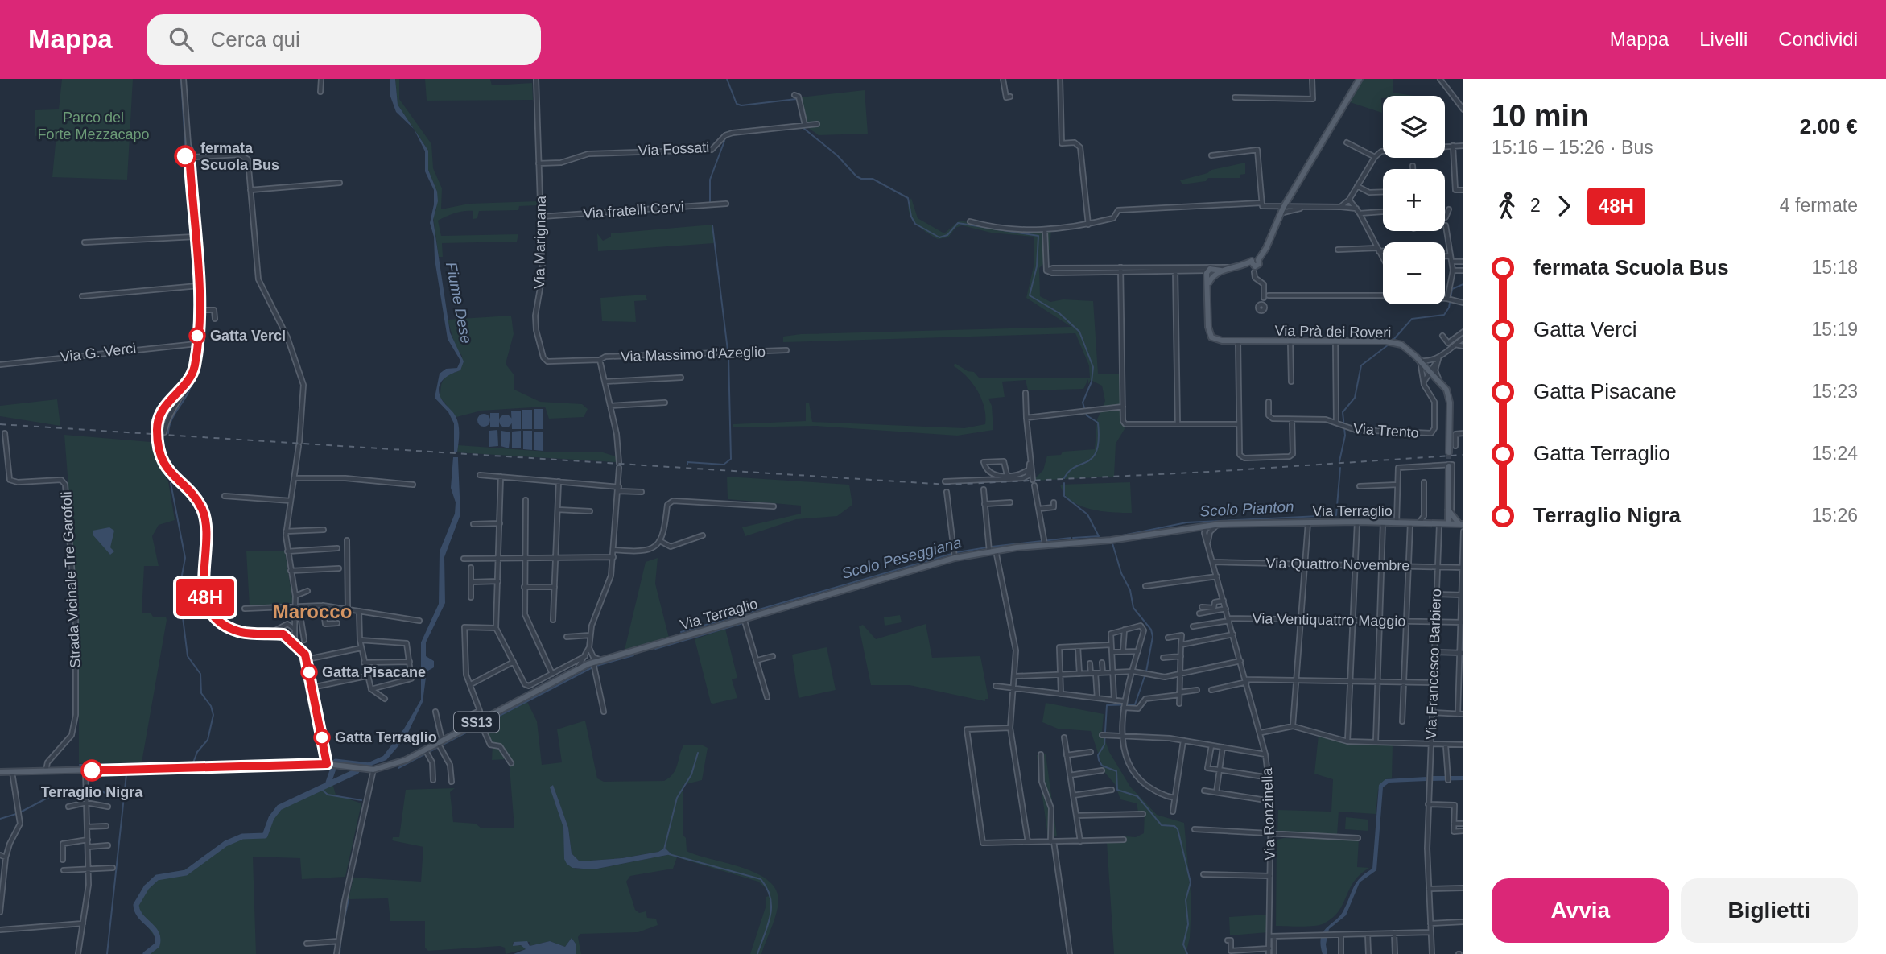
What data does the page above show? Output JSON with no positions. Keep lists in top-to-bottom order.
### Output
{
  "streets": {
    "main road": ["Via Prà dei Roveri", "Via Terraglio", "SS13"],
    "street": [
      "Via Fossati",
      "Via fratelli Cervi",
      "Via Marignana",
      "Via G. Verci",
      "Via Massimo d'Azeglio",
      "Via Trento",
      "Via Quattro Novembre",
      "Strada Vicinale Tre Garofoli",
      "Via Ventiquattro Maggio",
      "Via Francesco Barbiero",
      "Via Ronzinella"
    ]
  },
  "crossings": [
    ["Via Fossati", "Via Marignana"],
    ["Via fratelli Cervi", "Via Marignana"],
    ["Via Marignana", "Via Massimo d'Azeglio"],
    ["Via Prà dei Roveri", "Via Trento"],
    ["Via Terraglio", "Strada Vicinale Tre Garofoli"],
    ["Via Terraglio", "Via Francesco Barbiero"],
    ["Via Quattro Novembre", "Via Francesco Barbiero"],
    ["Via Quattro Novembre", "Via Ronzinella"],
    ["Via Ventiquattro Maggio", "Via Francesco Barbiero"],
    ["Via Ventiquattro Maggio", "Via Ronzinella"]
  ],
  "districts": ["Marocco"],
  "water": ["Fiume Dese", "Scolo Pianton", "Scolo Peseggiana"],
  "parks": ["Parco del Forte Mezzacapo"],
  "places": [
    "fermata Scuola Bus",
    "Gatta Verci",
    "Gatta Pisacane",
    "Gatta Terraglio",
    "Terraglio Nigra"
  ],
  "lines": ["bus line 48H"],
  "page": {
    "header": "Mappa",
    "search": "Cerca qui",
    "nav": ["Mappa", "Livelli", "Condividi"],
    "on_map": "48H",
    "heading": ["10 min", "15:16 – 15:26 · Bus", "2.00 €"],
    "map_buttons": ["+", "−"],
    "legs": ["2", "48H", "4 fermate"],
    "list": [
      {
        "name": "fermata Scuola Bus",
        "value": "15:18"
      },
      {
        "name": "Gatta Verci",
        "value": "15:19"
      },
      {
        "name": "Gatta Pisacane",
        "value": "15:23"
      },
      {
        "name": "Gatta Terraglio",
        "value": "15:24"
      },
      {
        "name": "Terraglio Nigra",
        "value": "15:26"
      }
    ],
    "buttons": ["Avvia", "Biglietti"]
  }
}
